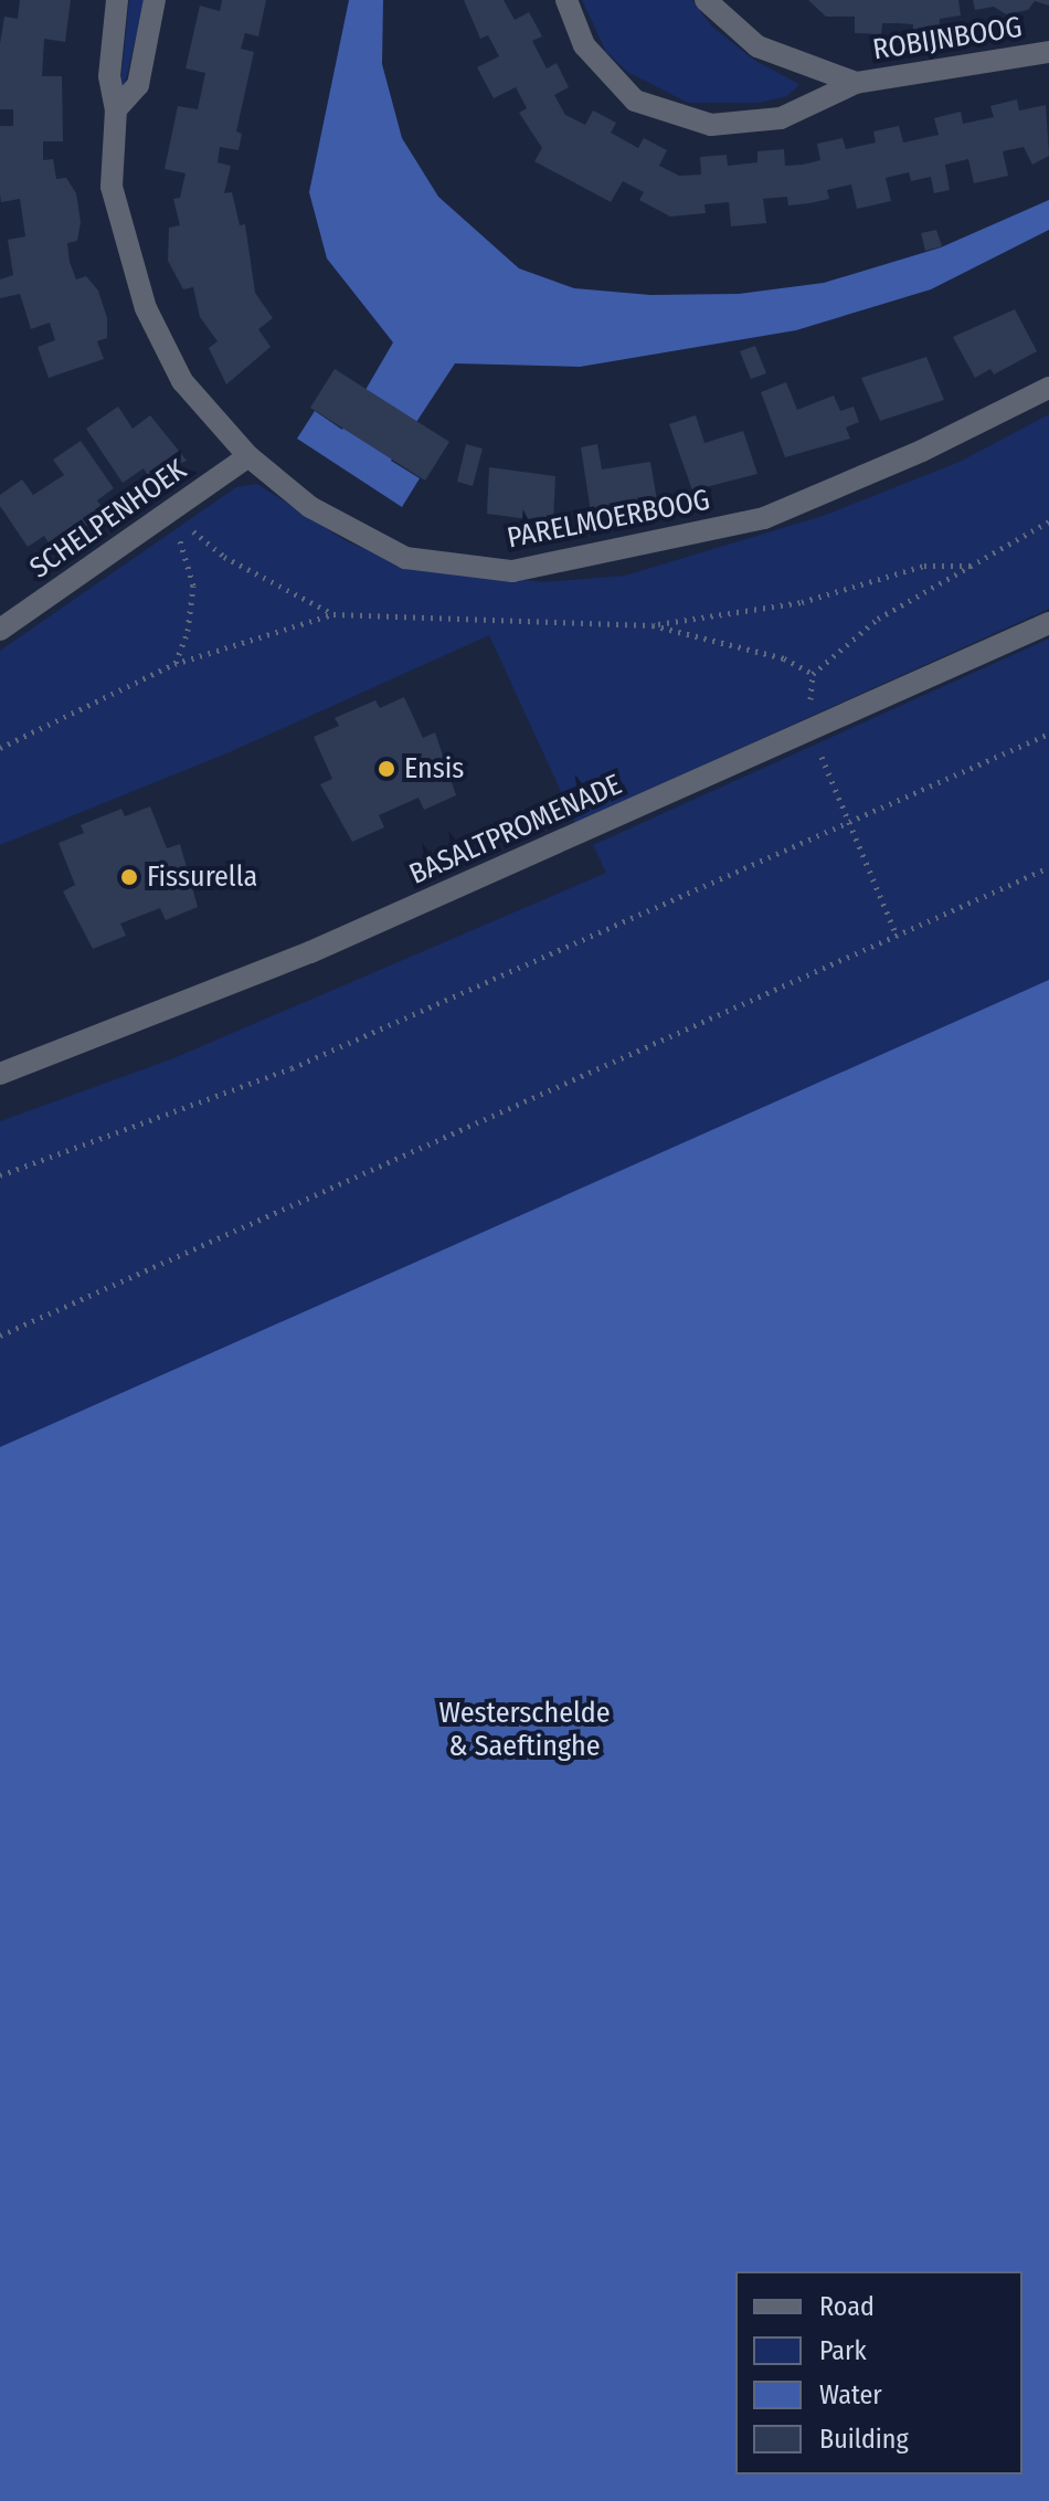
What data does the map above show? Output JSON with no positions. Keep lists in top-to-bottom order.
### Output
{
  "streets": {
    "street": [
      "ROBIJNBOOG",
      "SCHELPENHOEK",
      "PARELMOERBOOG",
      "BASALTPROMENADE"
    ]
  },
  "crossings": [
    ["SCHELPENHOEK", "PARELMOERBOOG"]
  ],
  "parks": ["Westerschelde & Saeftinghe"],
  "places": ["Ensis", "Fissurella"],
  "legend": [
    "Road",
    "Park",
    "Water",
    "Building"
  ]
}
